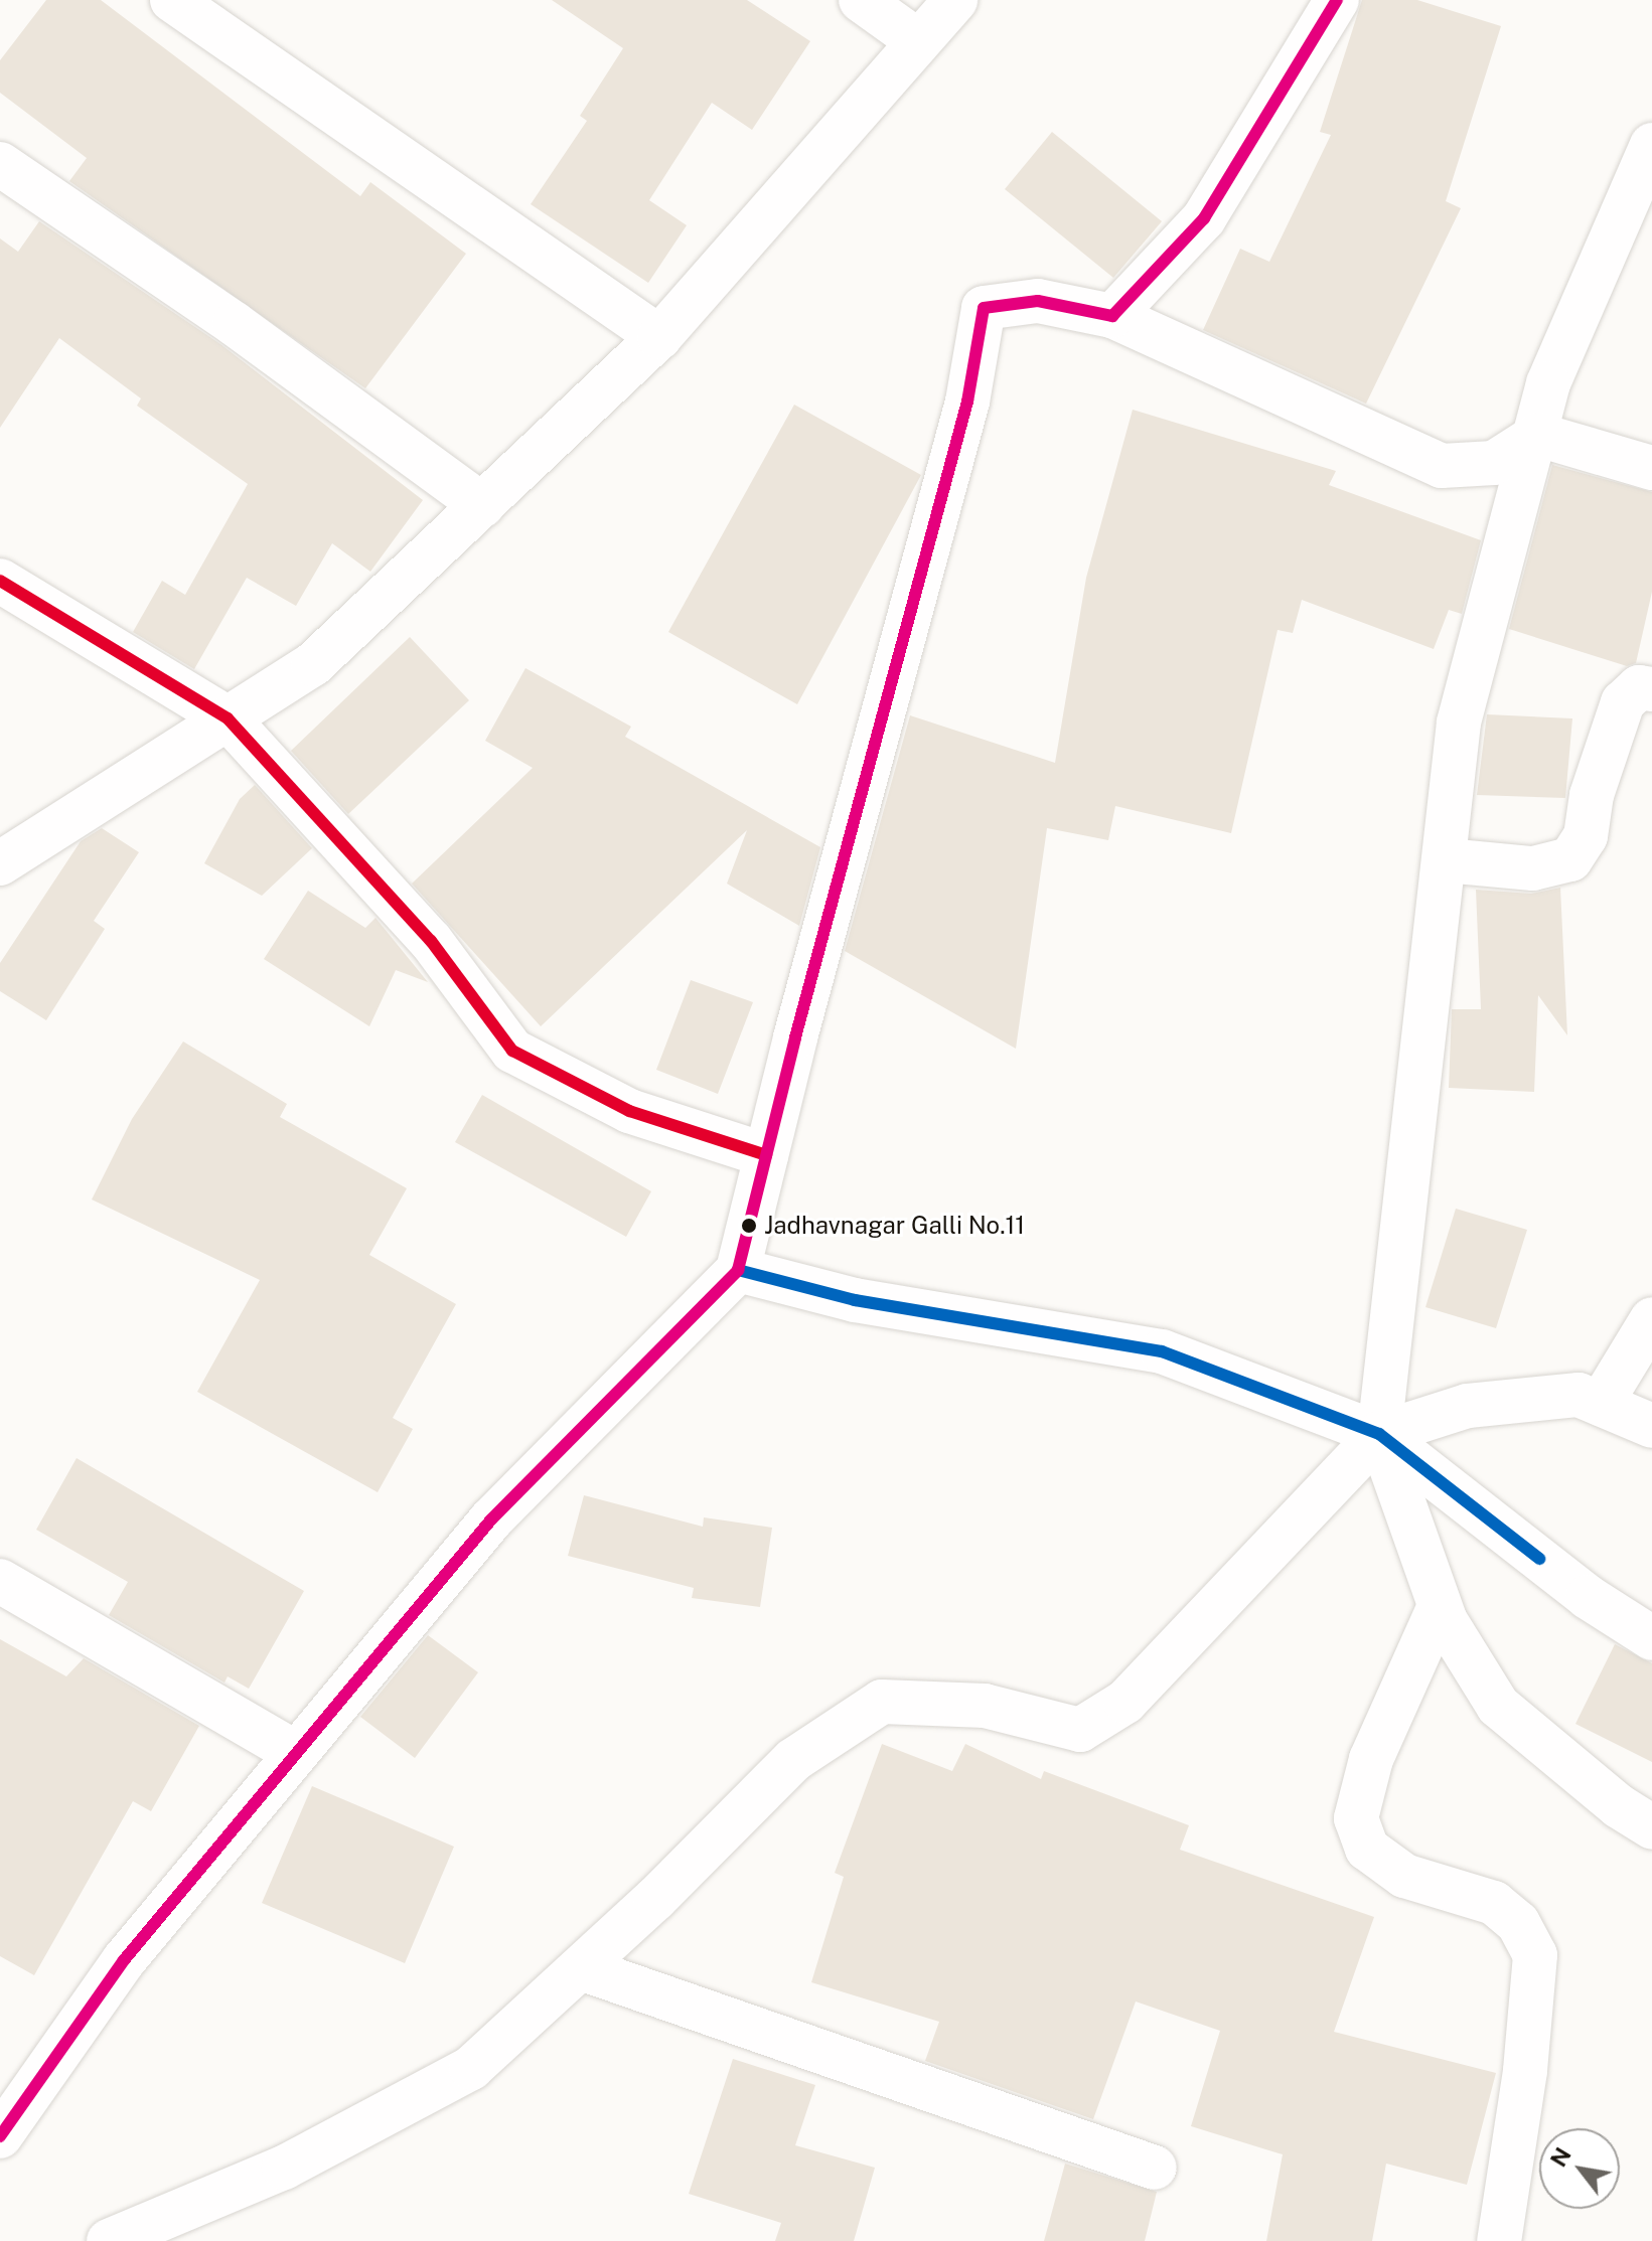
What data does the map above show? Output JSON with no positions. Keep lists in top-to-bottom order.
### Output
{
  "places": ["Jadhavnagar Galli No.11"],
  "north": "top left"
}
